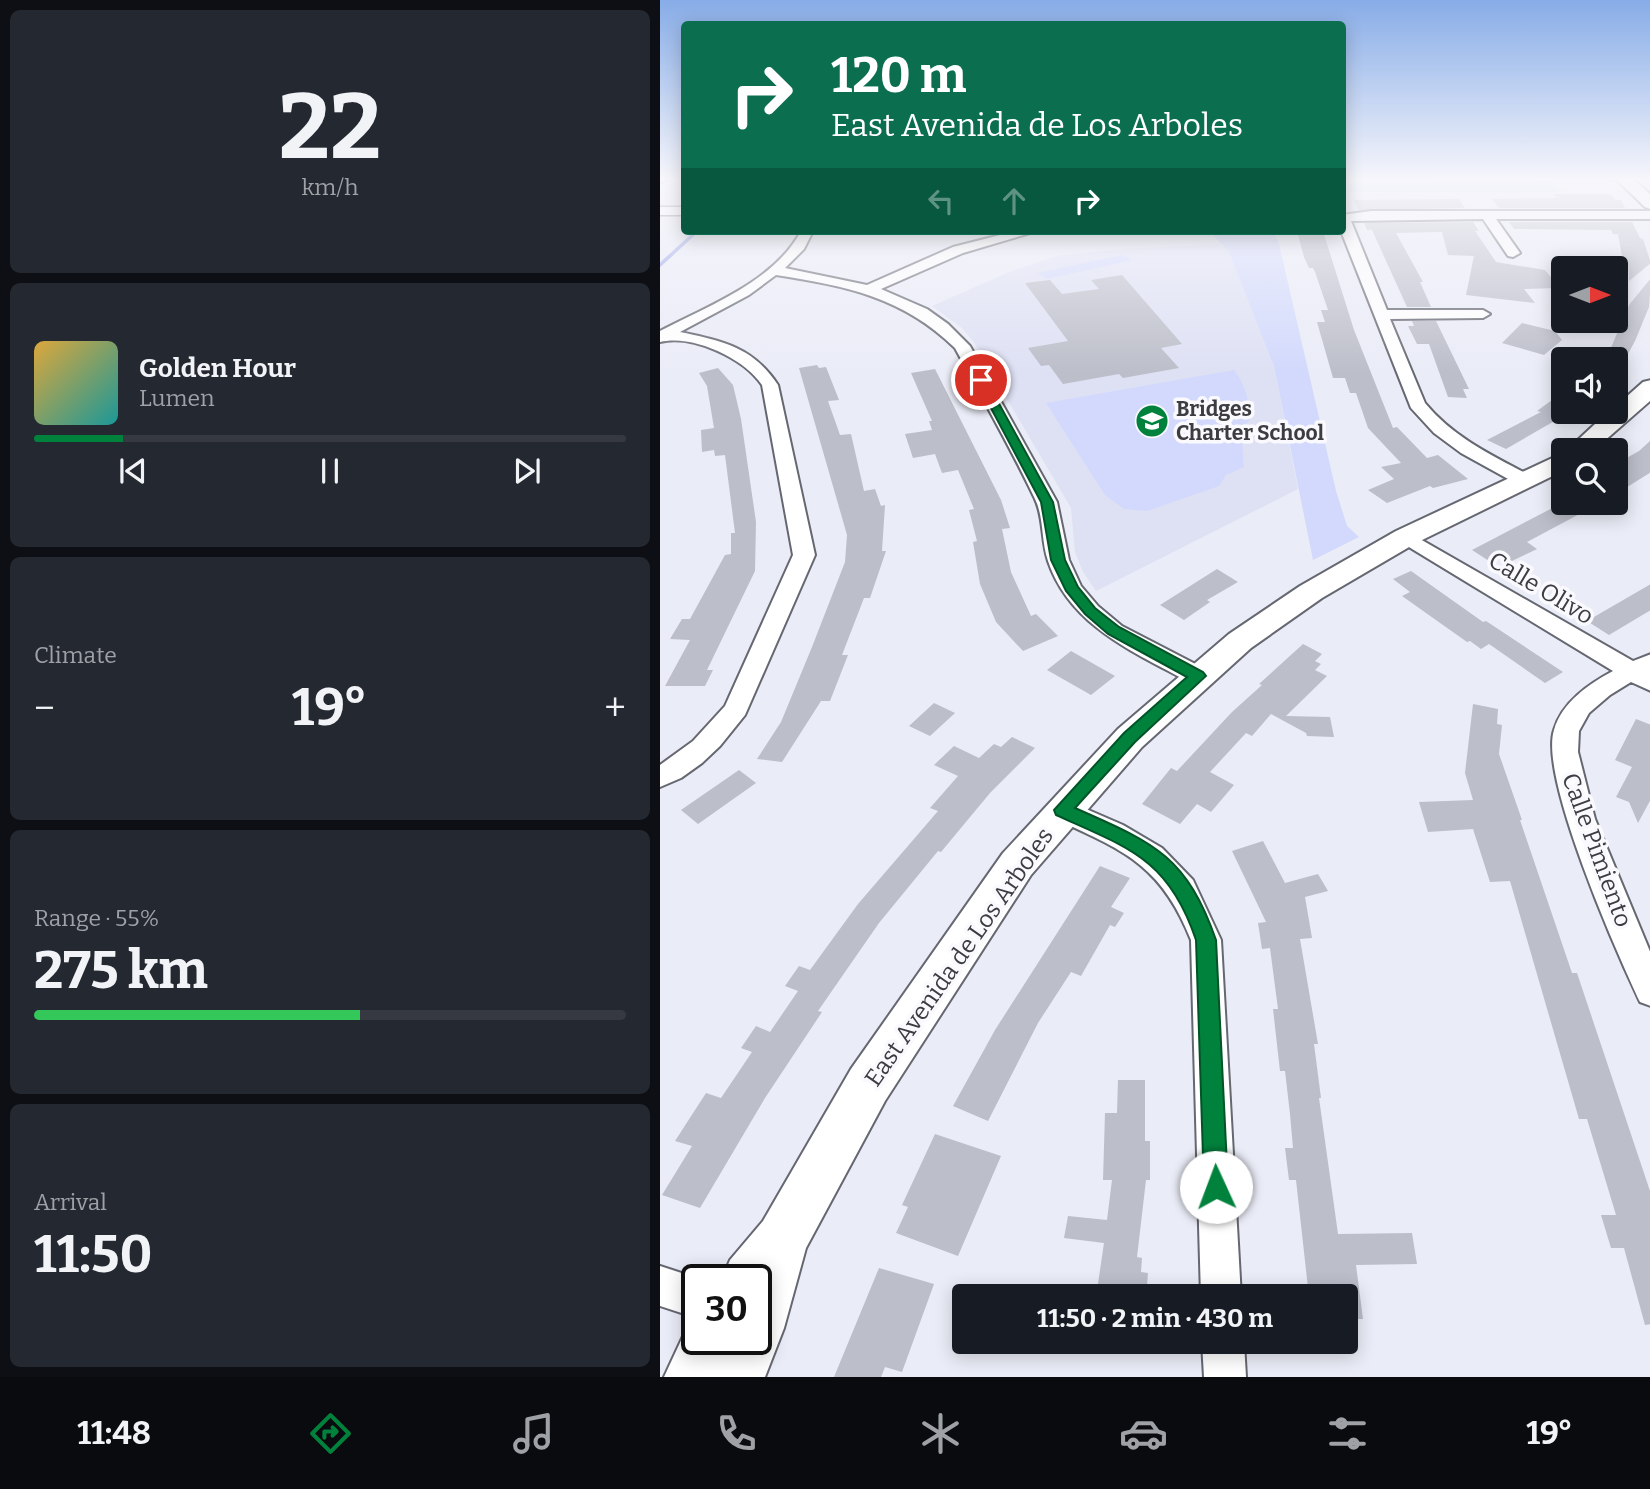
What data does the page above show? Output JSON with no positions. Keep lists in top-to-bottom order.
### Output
{
  "streets": {
    "main road": ["East Avenida de Los Arboles"],
    "street": ["Calle Olivo", "Calle Pimiento"]
  },
  "crossings": [
    ["Calle Olivo", "Calle Pimiento"],
    ["Calle Olivo", "East Avenida de Los Arboles"]
  ],
  "places": {
    "school or university": ["Bridges Charter School"]
  },
  "north": "right",
  "page": {
    "tile": [
      ["22", "km/h"],
      "Climate",
      ["Range · 55%", "275 km"],
      ["Arrival", "11:50"]
    ],
    "turn": ["120 m", "East Avenida de Los Arboles"],
    "song": ["Golden Hour", "Lumen"],
    "heat": ["−", "19°", "+"],
    "limit": "30",
    "trip": "11:50 · 2 min · 430 m",
    "tabs": ["11:48", "19°"]
  }
}
